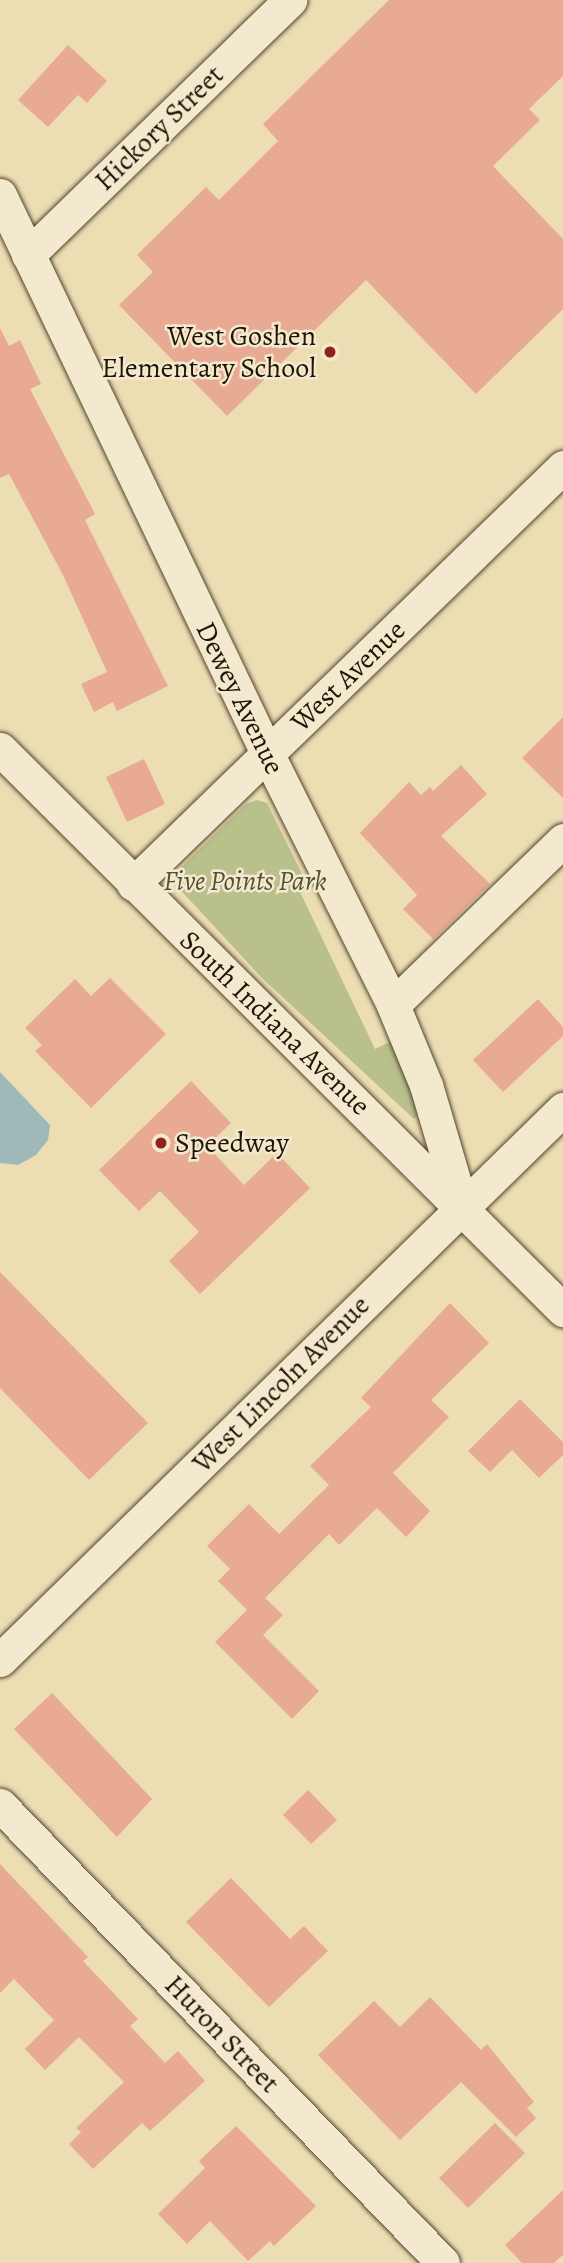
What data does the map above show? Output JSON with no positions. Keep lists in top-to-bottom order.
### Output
{
  "streets": {
    "street": [
      "Hickory Street",
      "West Avenue",
      "Dewey Avenue",
      "South Indiana Avenue",
      "West Lincoln Avenue",
      "Huron Street"
    ]
  },
  "crossings": [
    ["Hickory Street", "Dewey Avenue"],
    ["West Avenue", "Dewey Avenue"],
    ["West Avenue", "South Indiana Avenue"],
    ["Dewey Avenue", "South Indiana Avenue"],
    ["Dewey Avenue", "West Lincoln Avenue"],
    ["South Indiana Avenue", "West Lincoln Avenue"]
  ],
  "parks": ["Five Points Park"],
  "places": ["West Goshen Elementary School", "Speedway"]
}
